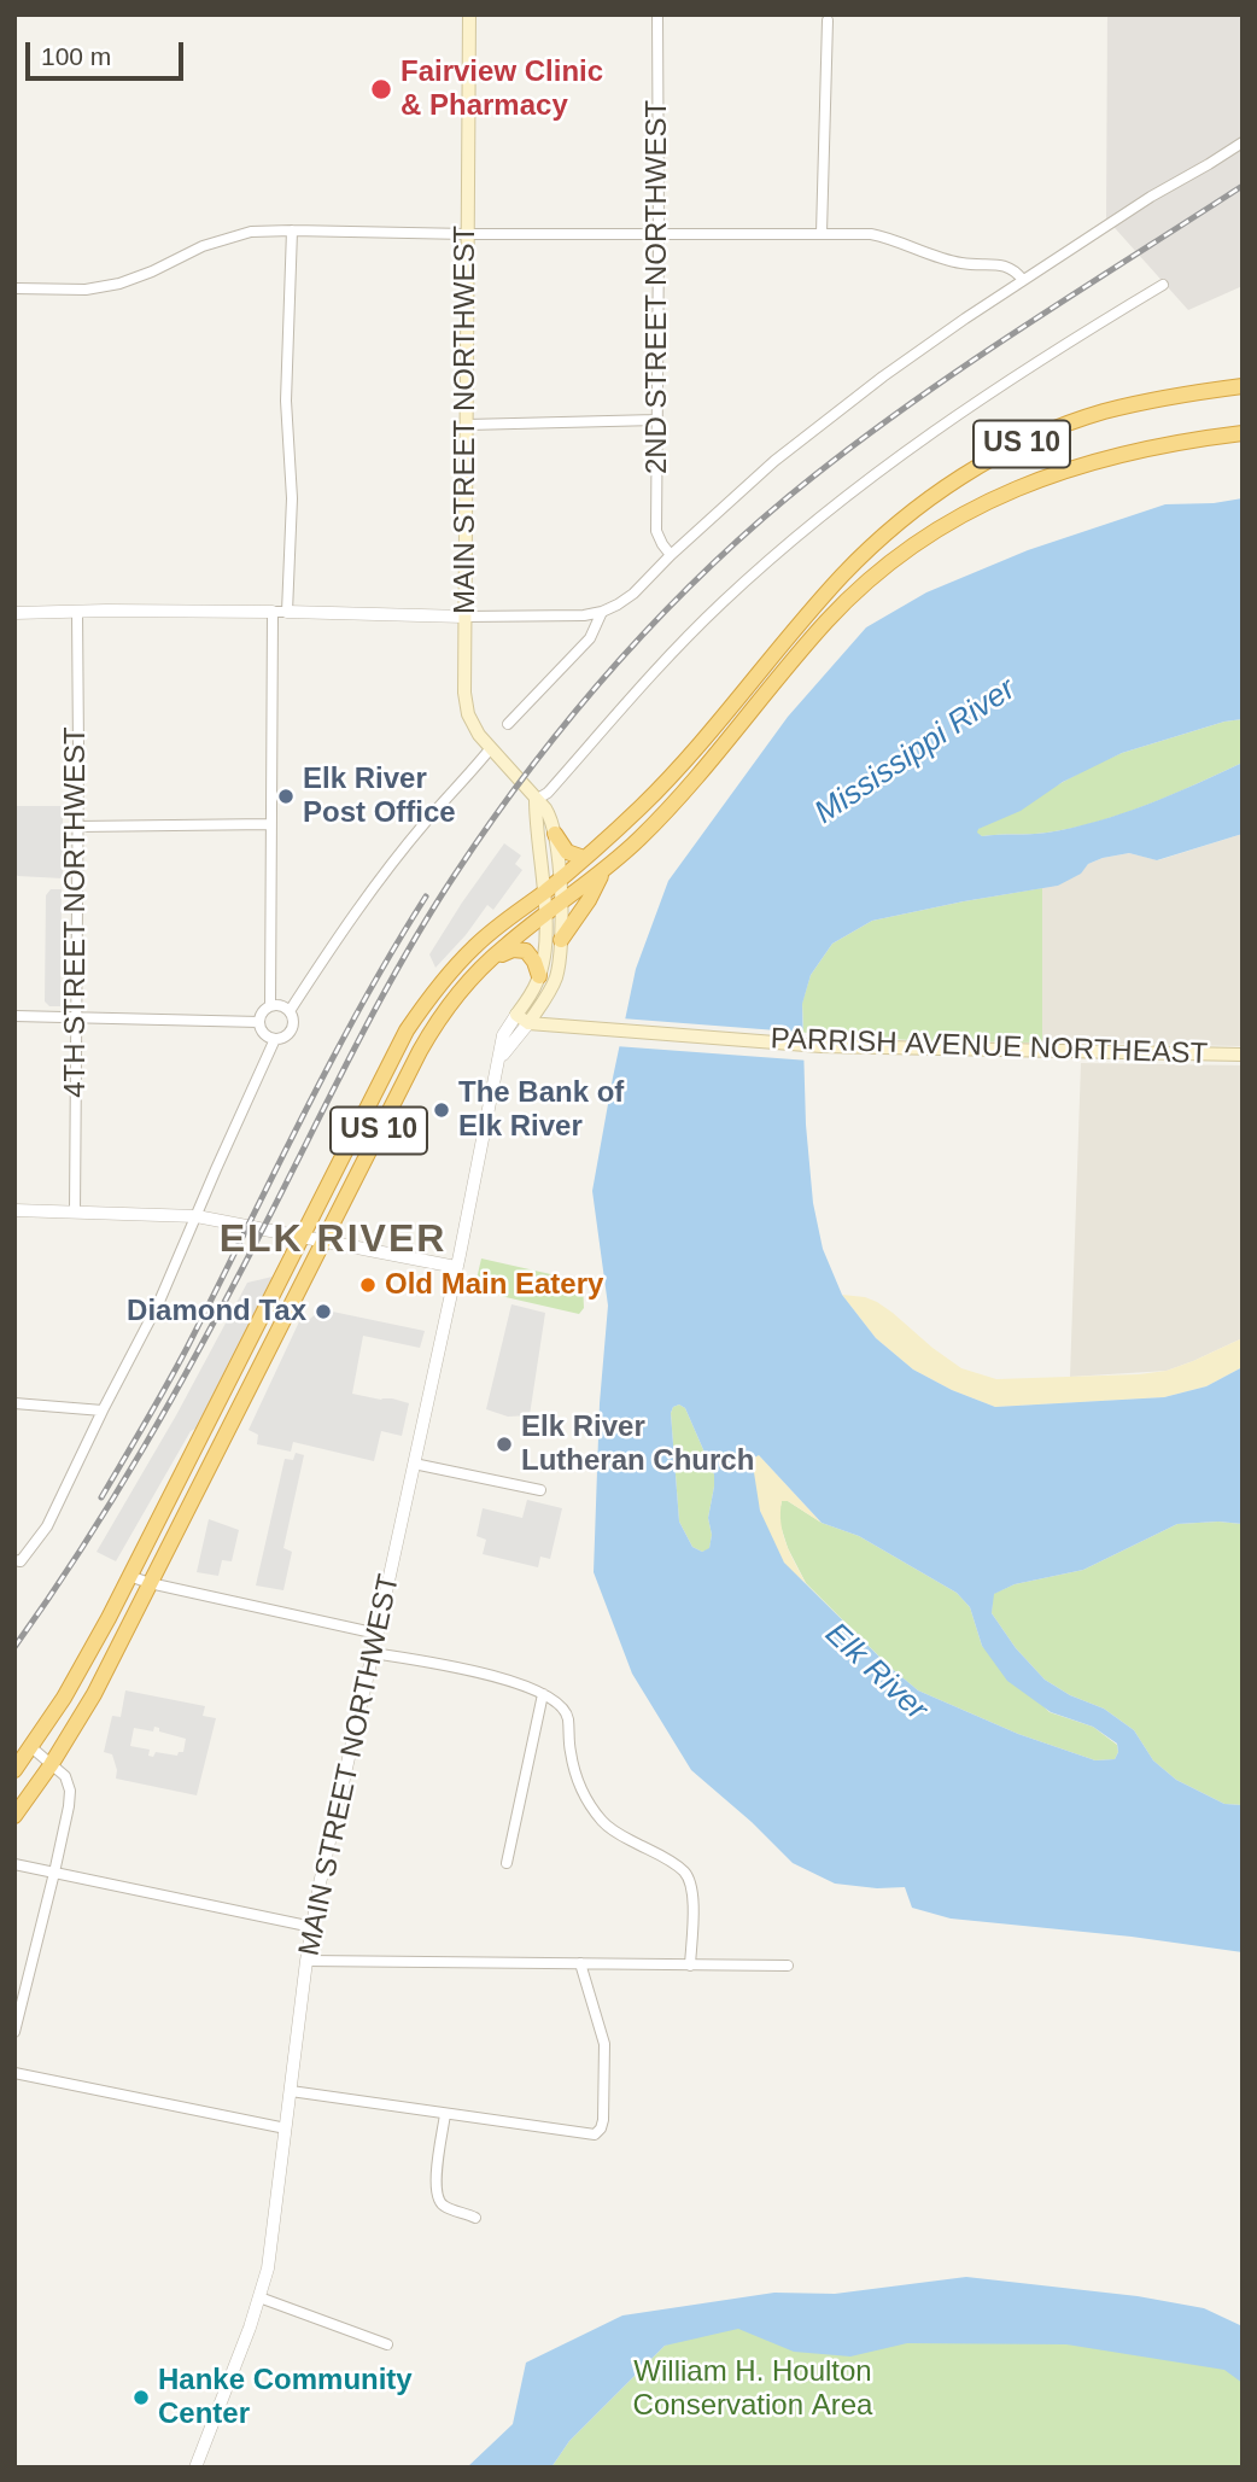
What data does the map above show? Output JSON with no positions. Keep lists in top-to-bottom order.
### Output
{
  "streets": {
    "highway": ["US 10"],
    "main road": ["MAIN STREET NORTHWEST", "PARRISH AVENUE NORTHEAST"],
    "street": ["2ND STREET NORTHWEST", "4TH STREET NORTHWEST"]
  },
  "crossings": [
    ["MAIN STREET NORTHWEST", "US 10"],
    ["MAIN STREET NORTHWEST", "PARRISH AVENUE NORTHEAST"]
  ],
  "districts": ["ELK RIVER"],
  "water": ["Mississippi River", "Elk River"],
  "parks": ["William H. Houlton Conservation Area"],
  "places": [
    "Fairview Clinic & Pharmacy",
    "Elk River Post Office",
    "The Bank of Elk River",
    "Old Main Eatery",
    "Diamond Tax",
    "Elk River Lutheran Church",
    "Hanke Community Center"
  ],
  "scale_bar": "100 m"
}
